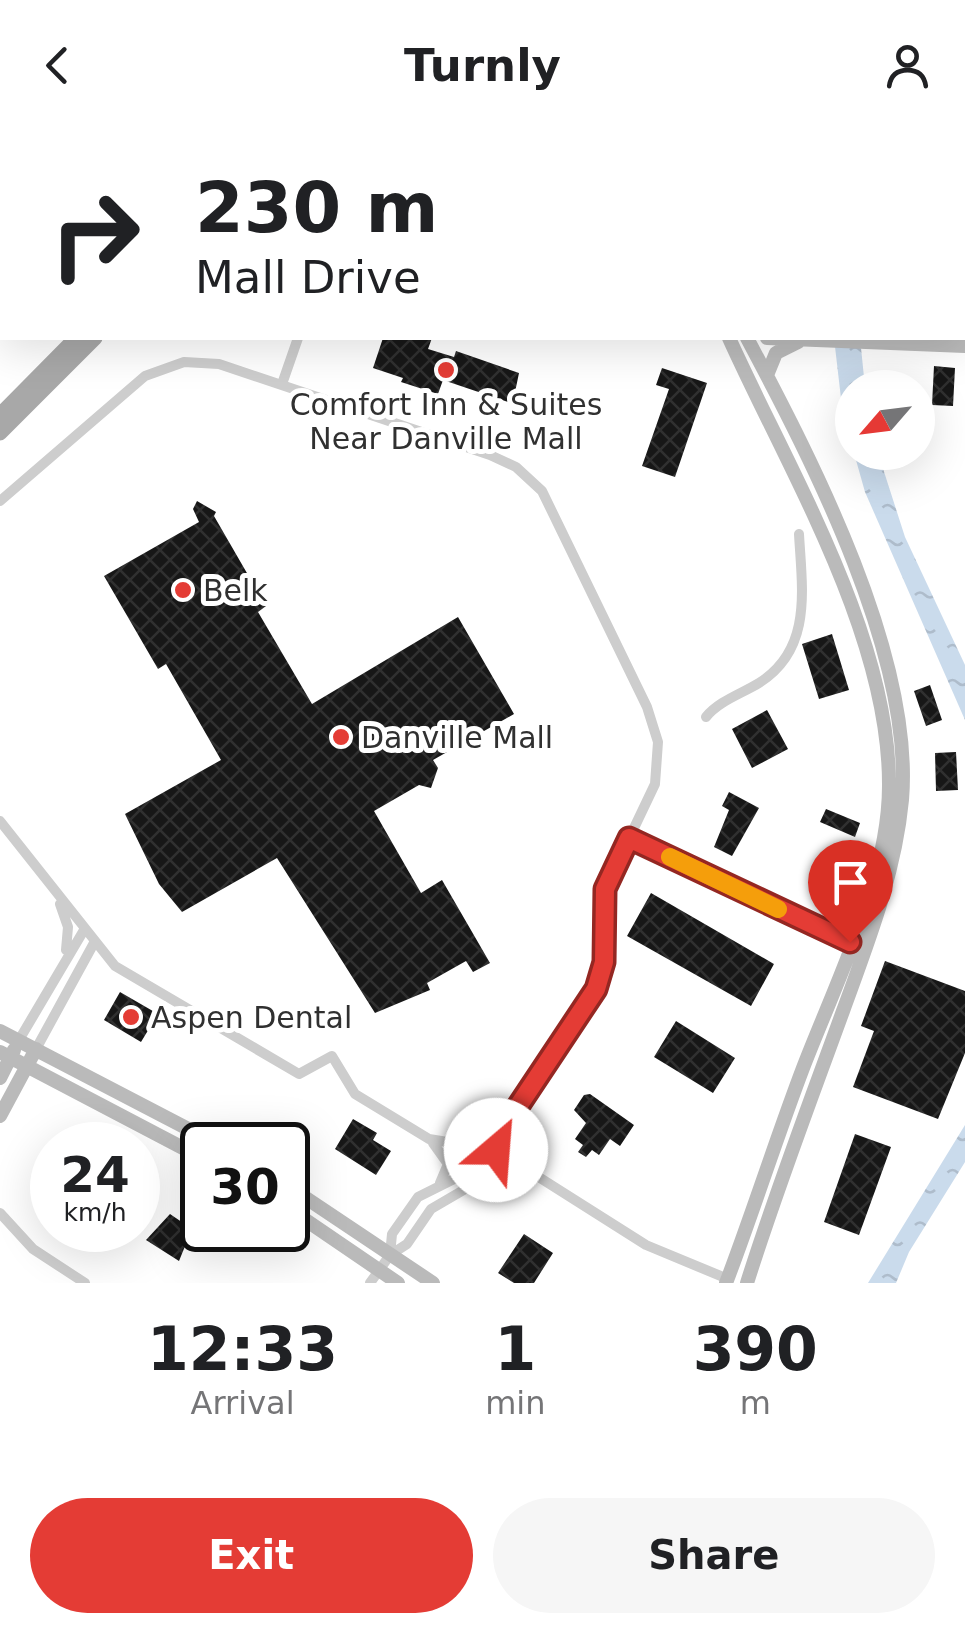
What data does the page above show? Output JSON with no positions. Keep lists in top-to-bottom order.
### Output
{
  "places": [
    "Comfort Inn & Suites Near Danville Mall",
    "Belk",
    "Danville Mall",
    "Aspen Dental"
  ],
  "north": "bottom left",
  "page": {
    "header": "Turnly",
    "turn": ["230 m", "Mall Drive"],
    "speed": "24 km/h",
    "limit": "30",
    "eta": [
      "12:33",
      "Arrival",
      "1",
      "min",
      "390",
      "m"
    ],
    "buttons": ["Exit", "Share"]
  }
}
